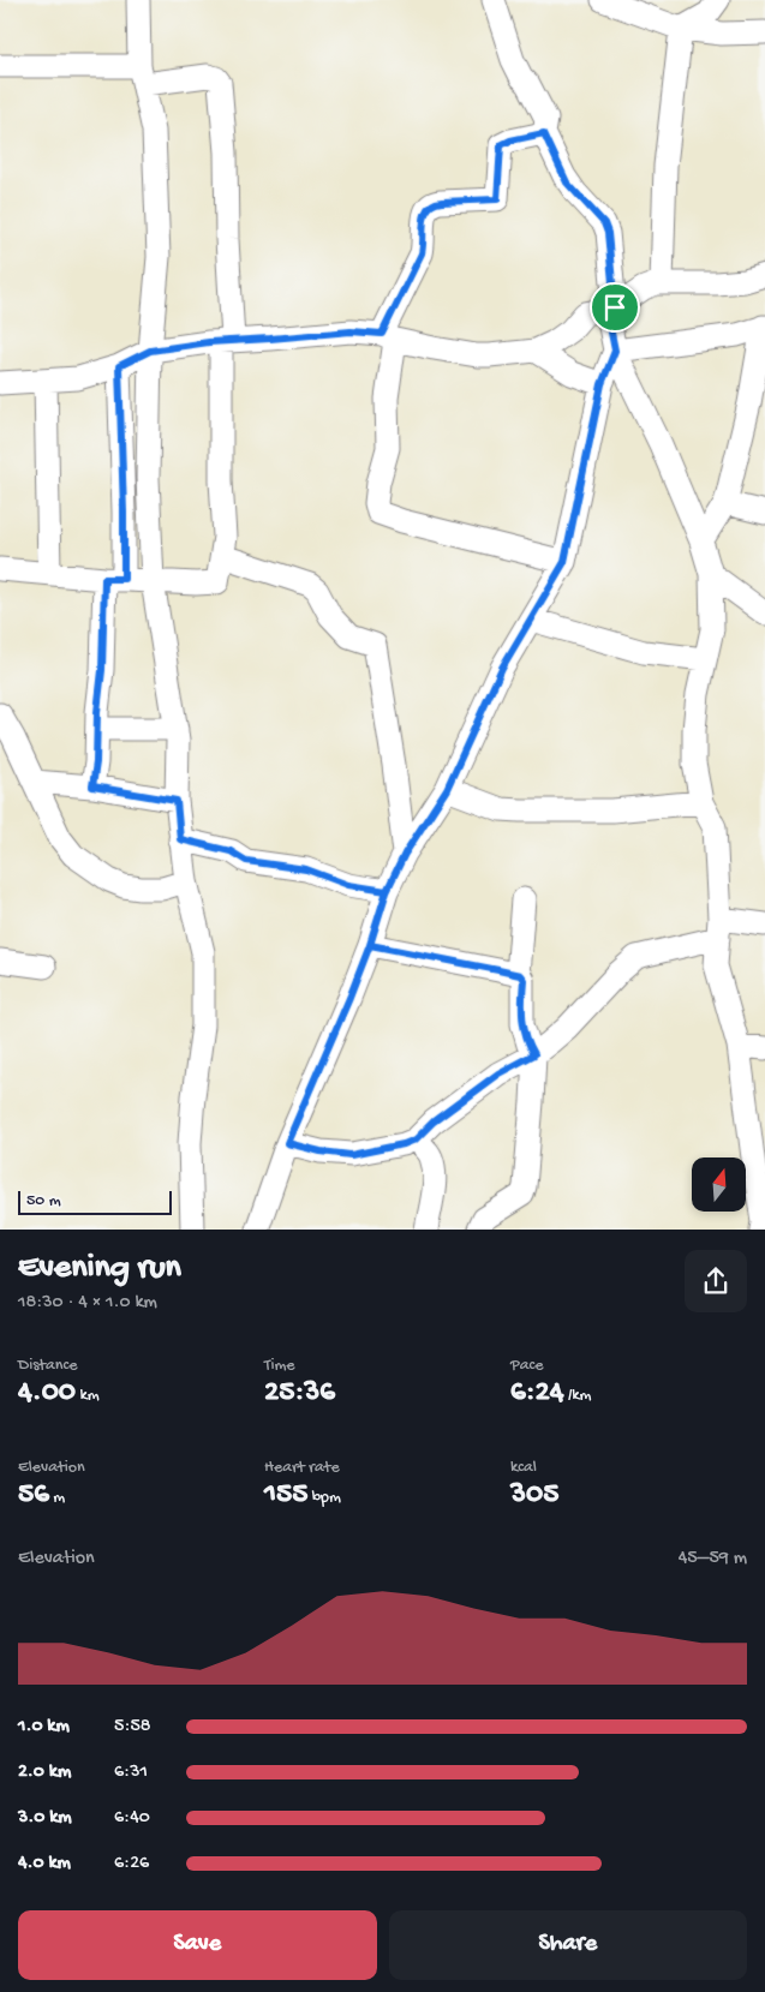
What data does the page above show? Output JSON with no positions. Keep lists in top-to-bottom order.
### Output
{
  "scale_bar": "50 m",
  "north": "top",
  "page": {
    "scale": "50 m",
    "heading": ["Evening run", "18:30 · 4 × 1.0 km"],
    "stats": [
      ["Distance", "4.00 km"],
      ["Time", "25:36"],
      ["Pace", "6:24 /km"],
      ["Elevation", "56 m"],
      ["Heart rate", "155 bpm"],
      ["kcal", "305"]
    ],
    "chart": ["Elevation", "45–59 m"],
    "list": [
      {
        "name": "1.0 km",
        "note": "5:58"
      },
      {
        "name": "2.0 km",
        "note": "6:31"
      },
      {
        "name": "3.0 km",
        "note": "6:40"
      },
      {
        "name": "4.0 km",
        "note": "6:26"
      }
    ],
    "buttons": ["Save", "Share"]
  }
}
